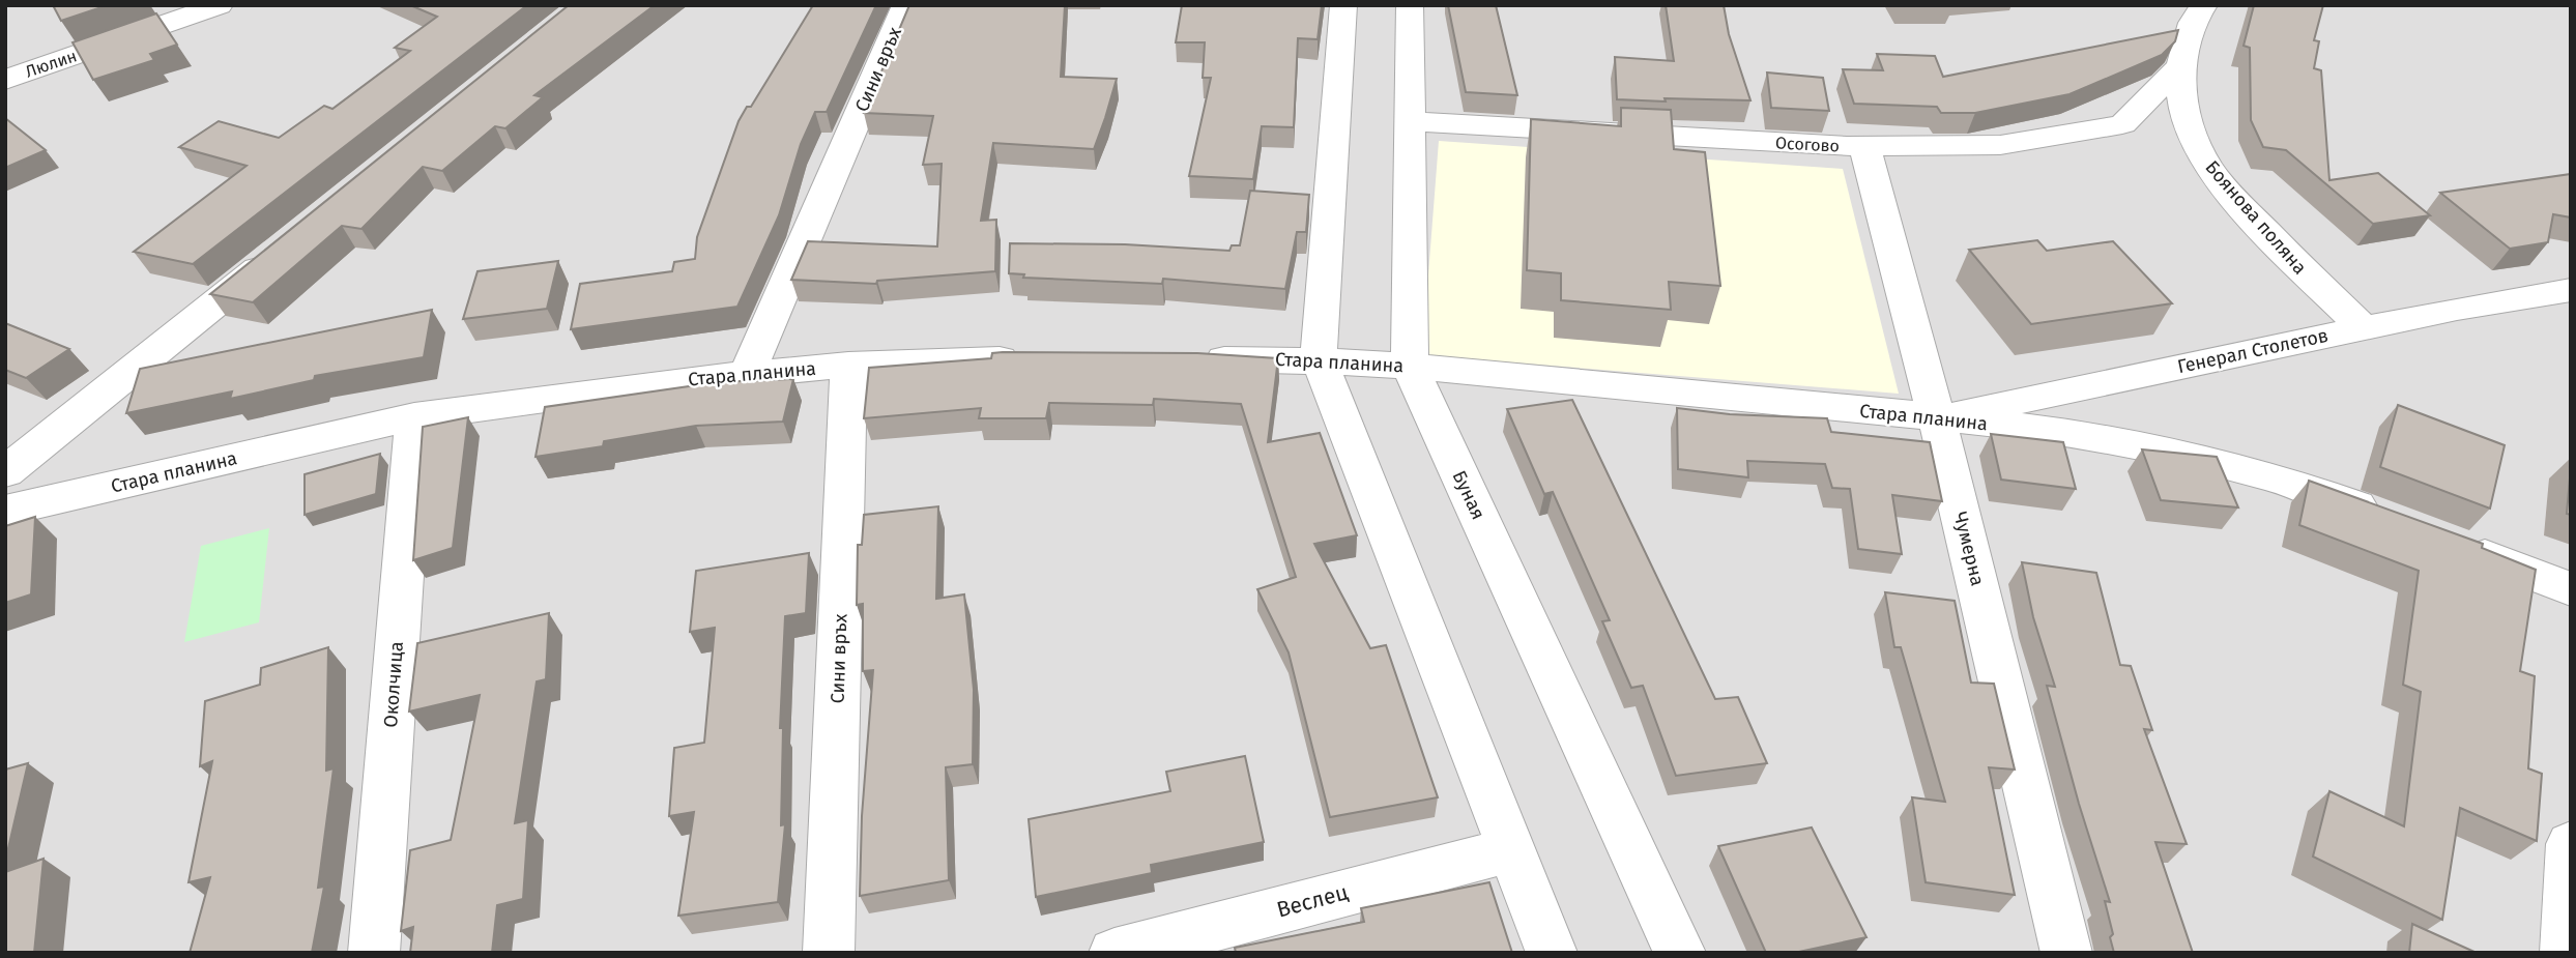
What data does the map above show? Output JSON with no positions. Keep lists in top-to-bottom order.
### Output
{
  "streets": {
    "street": [
      "Люлин",
      "Сини връх",
      "Осогово",
      "Боянова поляна",
      "Генерал Столетов",
      "Стара планина",
      "Буная",
      "Чумерна",
      "Околчица",
      "Веслец"
    ]
  },
  "crossings": [
    ["Сини връх", "Стара планина"],
    ["Осогово", "Боянова поляна"],
    ["Осогово", "Буная"],
    ["Осогово", "Чумерна"],
    ["Боянова поляна", "Генерал Столетов"],
    ["Генерал Столетов", "Стара планина"],
    ["Генерал Столетов", "Чумерна"],
    ["Стара планина", "Буная"],
    ["Стара планина", "Чумерна"],
    ["Стара планина", "Околчица"]
  ]
}
